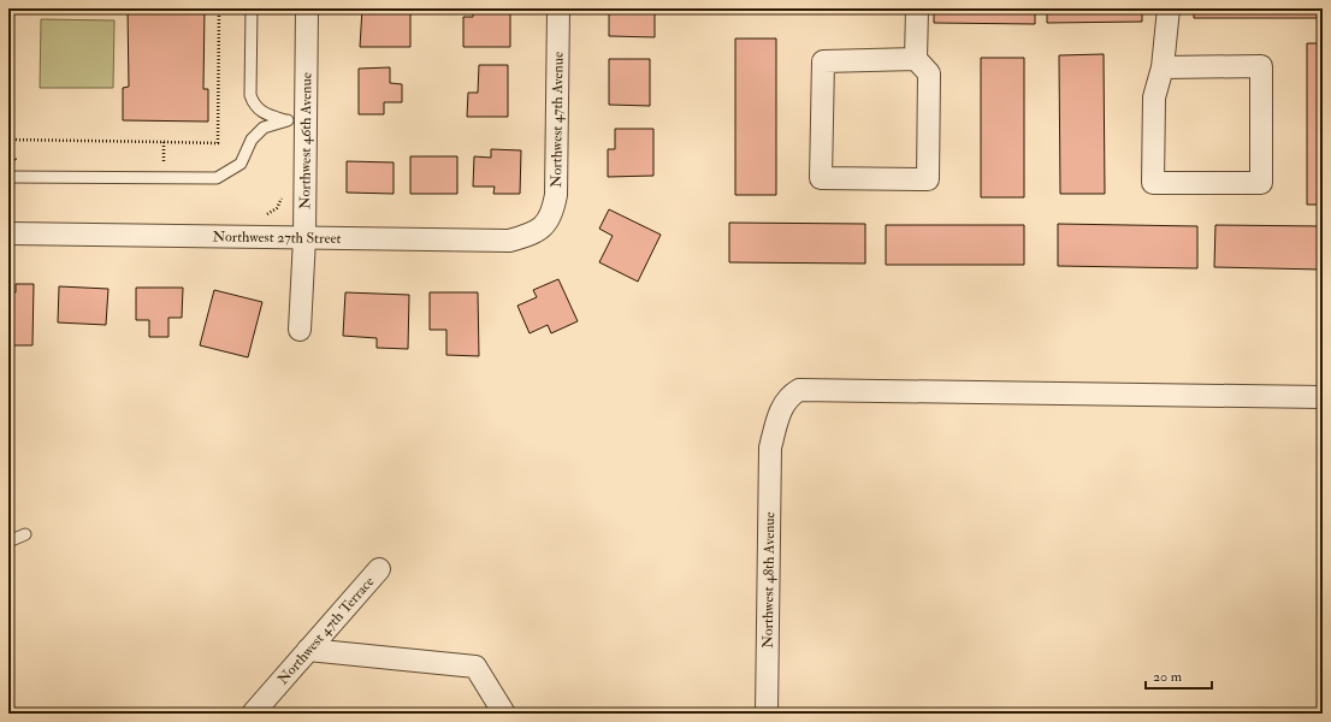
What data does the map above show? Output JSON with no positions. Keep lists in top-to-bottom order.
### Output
{
  "streets": {
    "street": [
      "Northwest 47th Avenue",
      "Northwest 46th Avenue",
      "Northwest 27th Street",
      "Northwest 48th Avenue",
      "Northwest 47th Terrace"
    ]
  },
  "crossings": [
    ["Northwest 47th Avenue", "Northwest 27th Street"],
    ["Northwest 46th Avenue", "Northwest 27th Street"]
  ],
  "scale_bar": "20 m"
}
